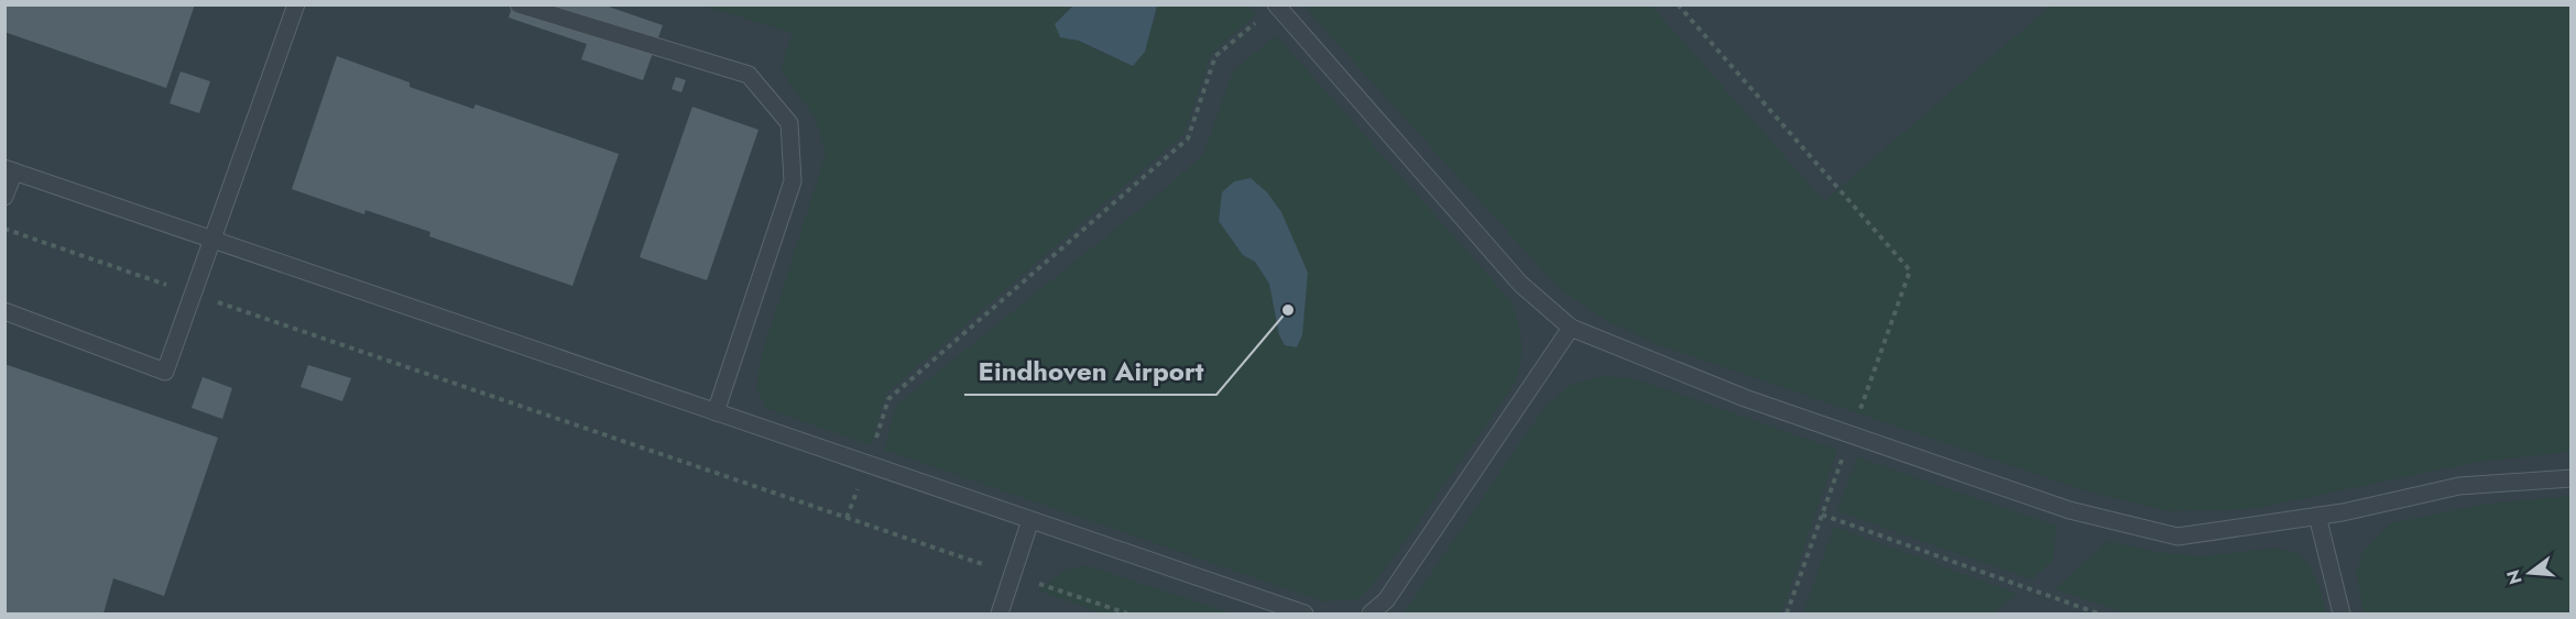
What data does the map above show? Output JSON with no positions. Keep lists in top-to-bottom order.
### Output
{
  "places": ["Eindhoven Airport"],
  "north": "left"
}
